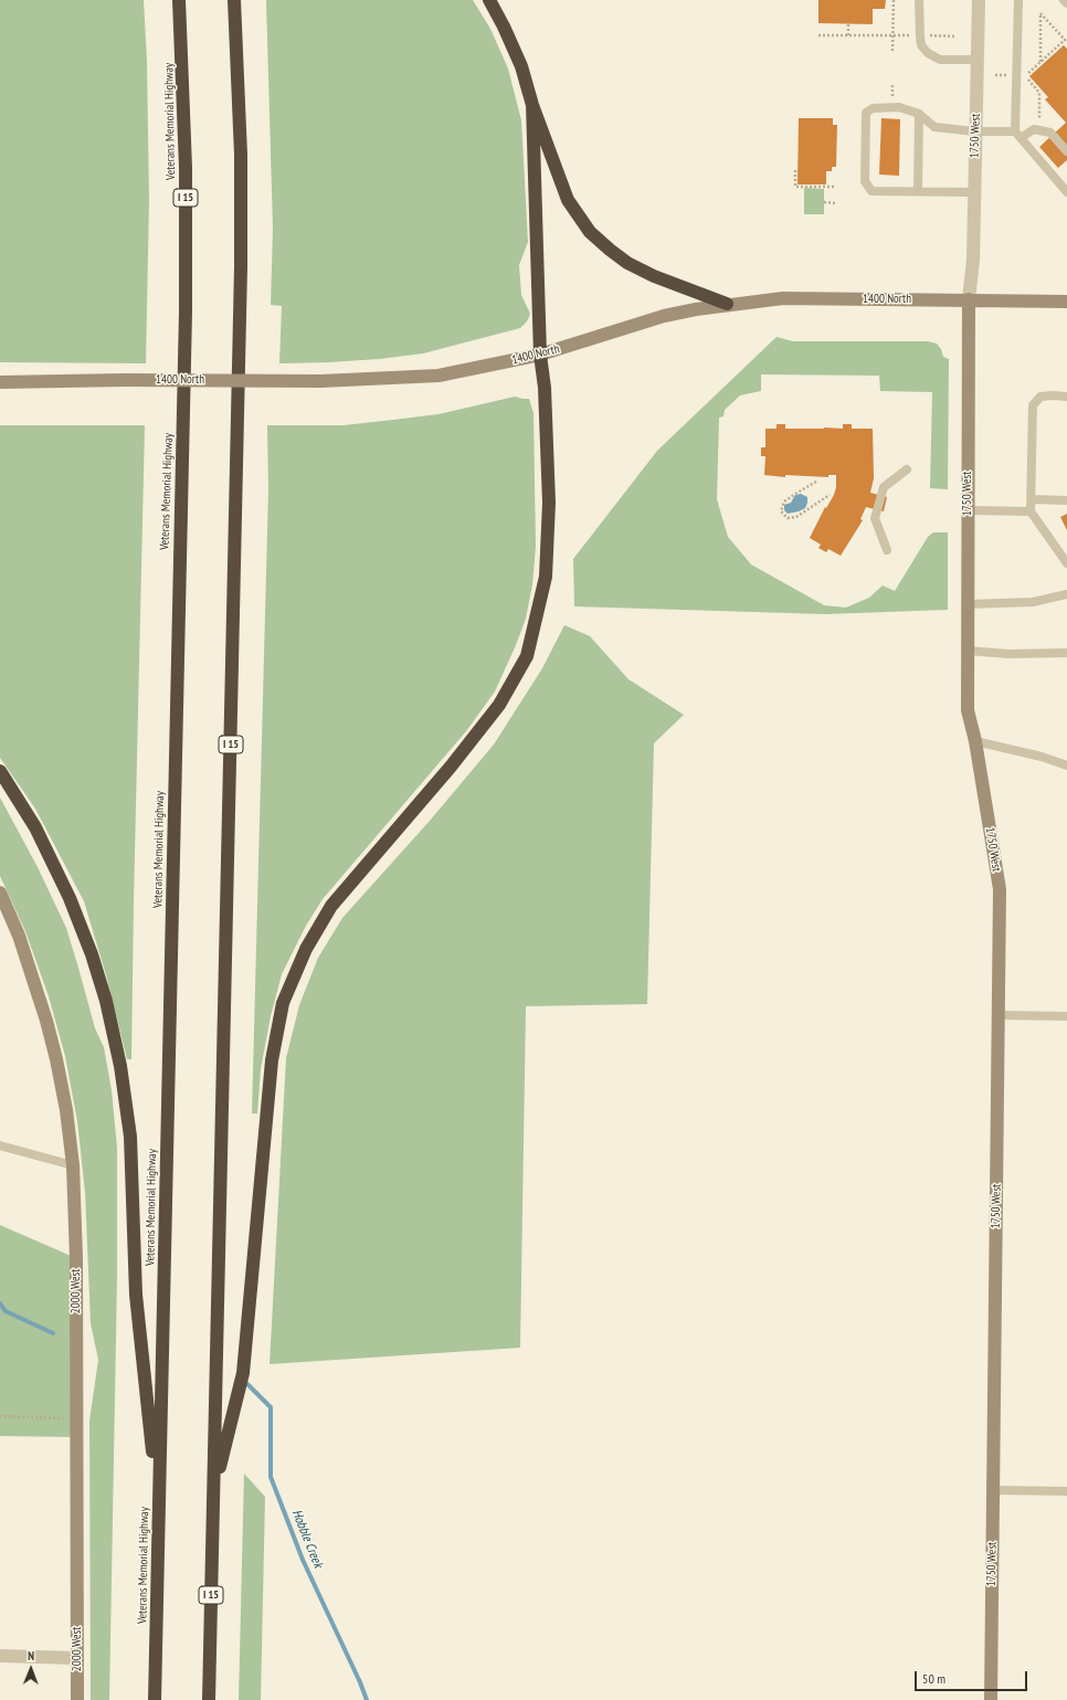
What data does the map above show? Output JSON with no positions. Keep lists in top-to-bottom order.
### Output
{
  "streets": {
    "highway": ["Veterans Memorial Highway", "I 15"],
    "street": ["1750 West", "1400 North", "2000 West"]
  },
  "crossings": [
    ["1750 West", "1400 North"]
  ],
  "water": ["Hobble Creek"],
  "scale_bar": "50 m",
  "north": "top"
}
